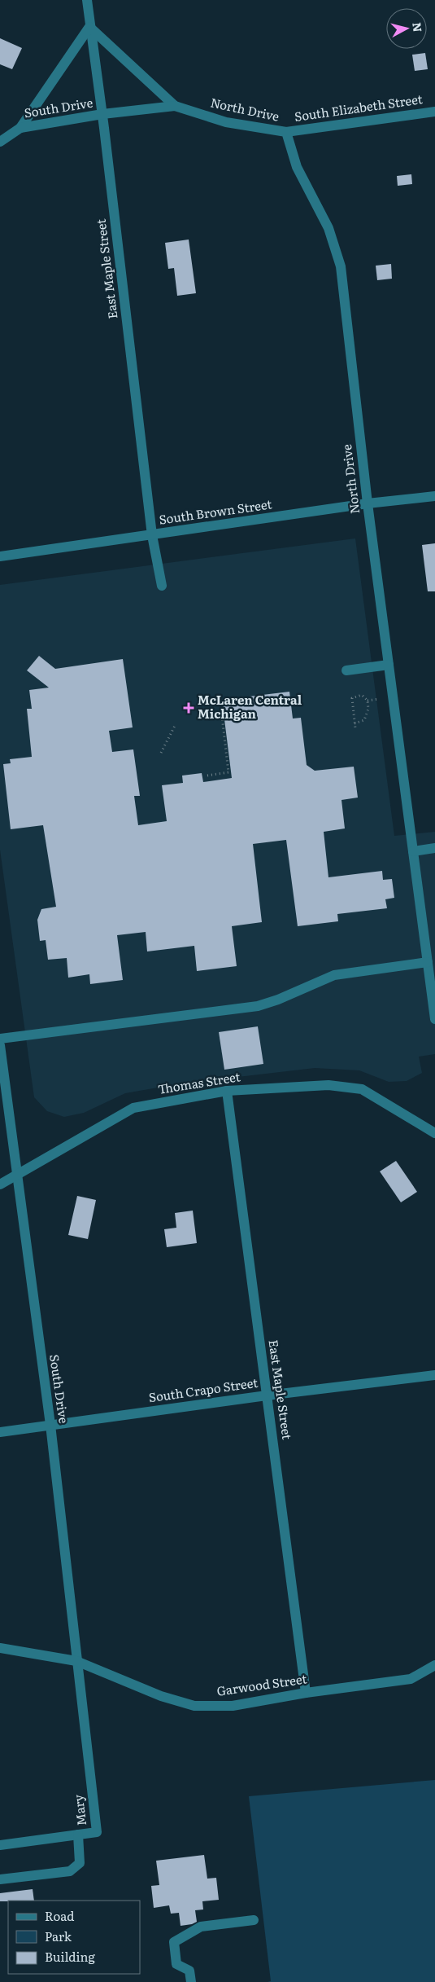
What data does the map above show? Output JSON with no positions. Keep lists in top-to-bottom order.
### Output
{
  "streets": {
    "street": [
      "South Drive",
      "South Elizabeth Street",
      "North Drive",
      "East Maple Street",
      "South Brown Street",
      "Thomas Street",
      "South Crapo Street",
      "Garwood Street",
      "Mary"
    ]
  },
  "crossings": [
    ["South Drive", "North Drive"],
    ["South Drive", "East Maple Street"],
    ["South Drive", "Thomas Street"],
    ["South Drive", "South Crapo Street"],
    ["South Drive", "Garwood Street"],
    ["South Drive", "Mary"],
    ["South Elizabeth Street", "North Drive"],
    ["North Drive", "East Maple Street"],
    ["North Drive", "South Brown Street"],
    ["East Maple Street", "South Brown Street"],
    ["East Maple Street", "Thomas Street"],
    ["East Maple Street", "South Crapo Street"],
    ["East Maple Street", "Garwood Street"]
  ],
  "places": {
    "health": ["McLaren Central Michigan"]
  },
  "legend": ["Road", "Park", "Building"],
  "north": "right"
}
